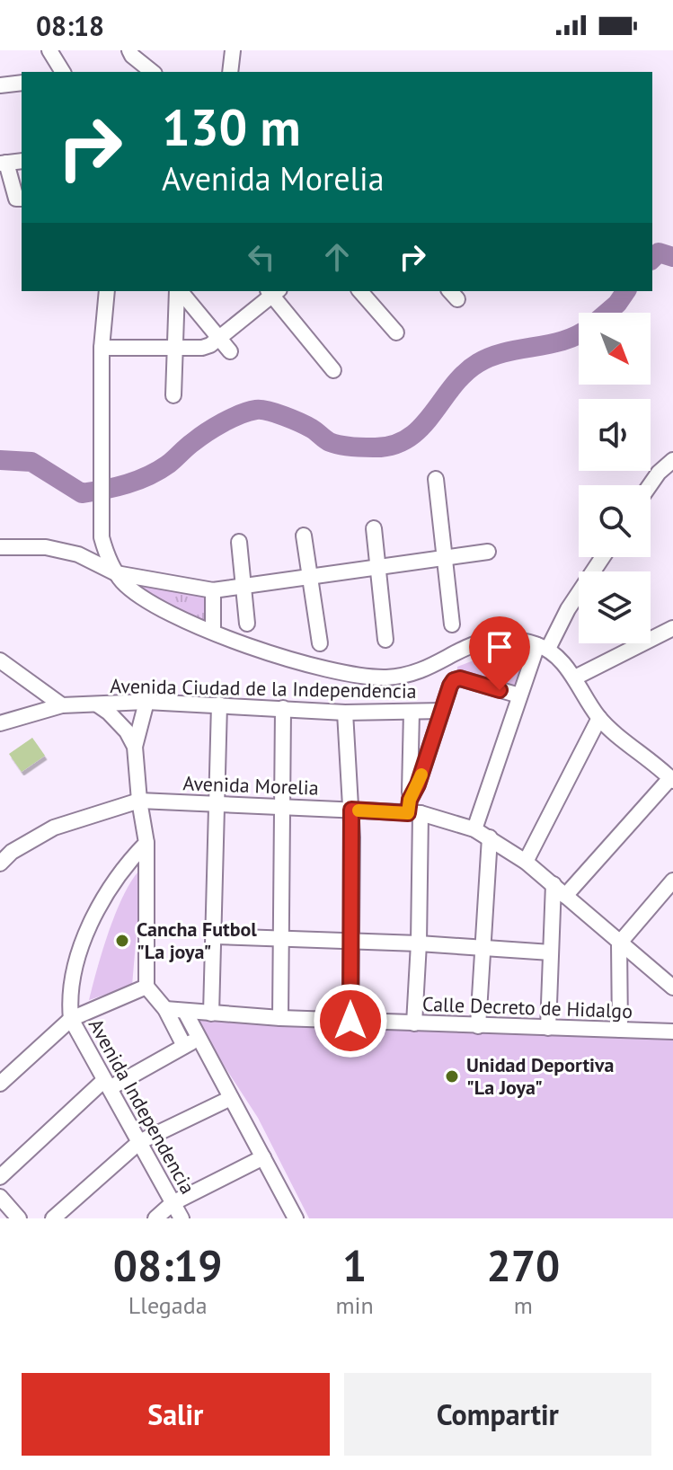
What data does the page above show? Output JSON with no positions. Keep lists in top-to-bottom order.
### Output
{
  "streets": {
    "street": [
      "Avenida Ciudad de la Independencia",
      "Avenida Morelia",
      "Calle Decreto de Hidalgo",
      "Avenida Independencia"
    ]
  },
  "places": ["Cancha Futbol \"La joya\"", "Unidad Deportiva \"La Joya\""],
  "north": "bottom right",
  "page": {
    "status": "08:18",
    "turn": ["130 m", "Avenida Morelia"],
    "eta": [
      "08:19",
      "Llegada",
      "1",
      "min",
      "270",
      "m"
    ],
    "buttons": ["Salir", "Compartir"]
  }
}
